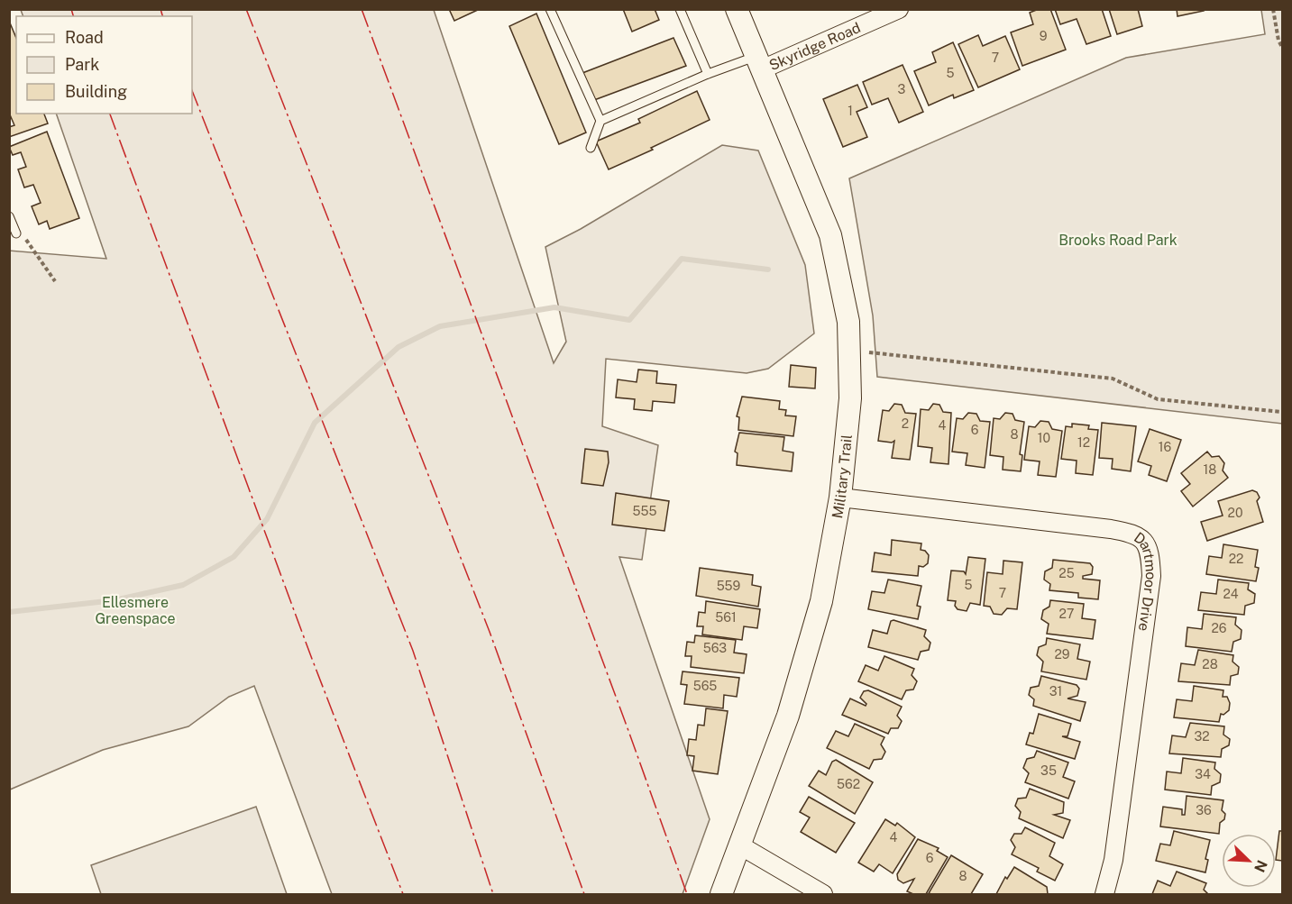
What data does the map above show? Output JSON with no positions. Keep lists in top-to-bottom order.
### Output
{
  "streets": {
    "street": ["Skyridge Road", "Military Trail", "Dartmoor Drive"]
  },
  "crossings": [
    ["Skyridge Road", "Military Trail"],
    ["Military Trail", "Dartmoor Drive"]
  ],
  "parks": ["Brooks Road Park", "Ellesmere Greenspace"],
  "house_numbers": [
    "9",
    "7",
    "5",
    "3",
    "1",
    "2",
    "4",
    "6",
    "8",
    "10",
    "12",
    "16",
    "18",
    "555",
    "20",
    "22",
    "25",
    "5",
    "559",
    "7",
    "24",
    "27",
    "561",
    "26",
    "563",
    "29",
    "28",
    "565",
    "31",
    "32",
    "35",
    "34",
    "562",
    "36",
    "4",
    "6",
    "8"
  ],
  "legend": ["Road", "Park", "Building"],
  "north": "bottom right"
}
